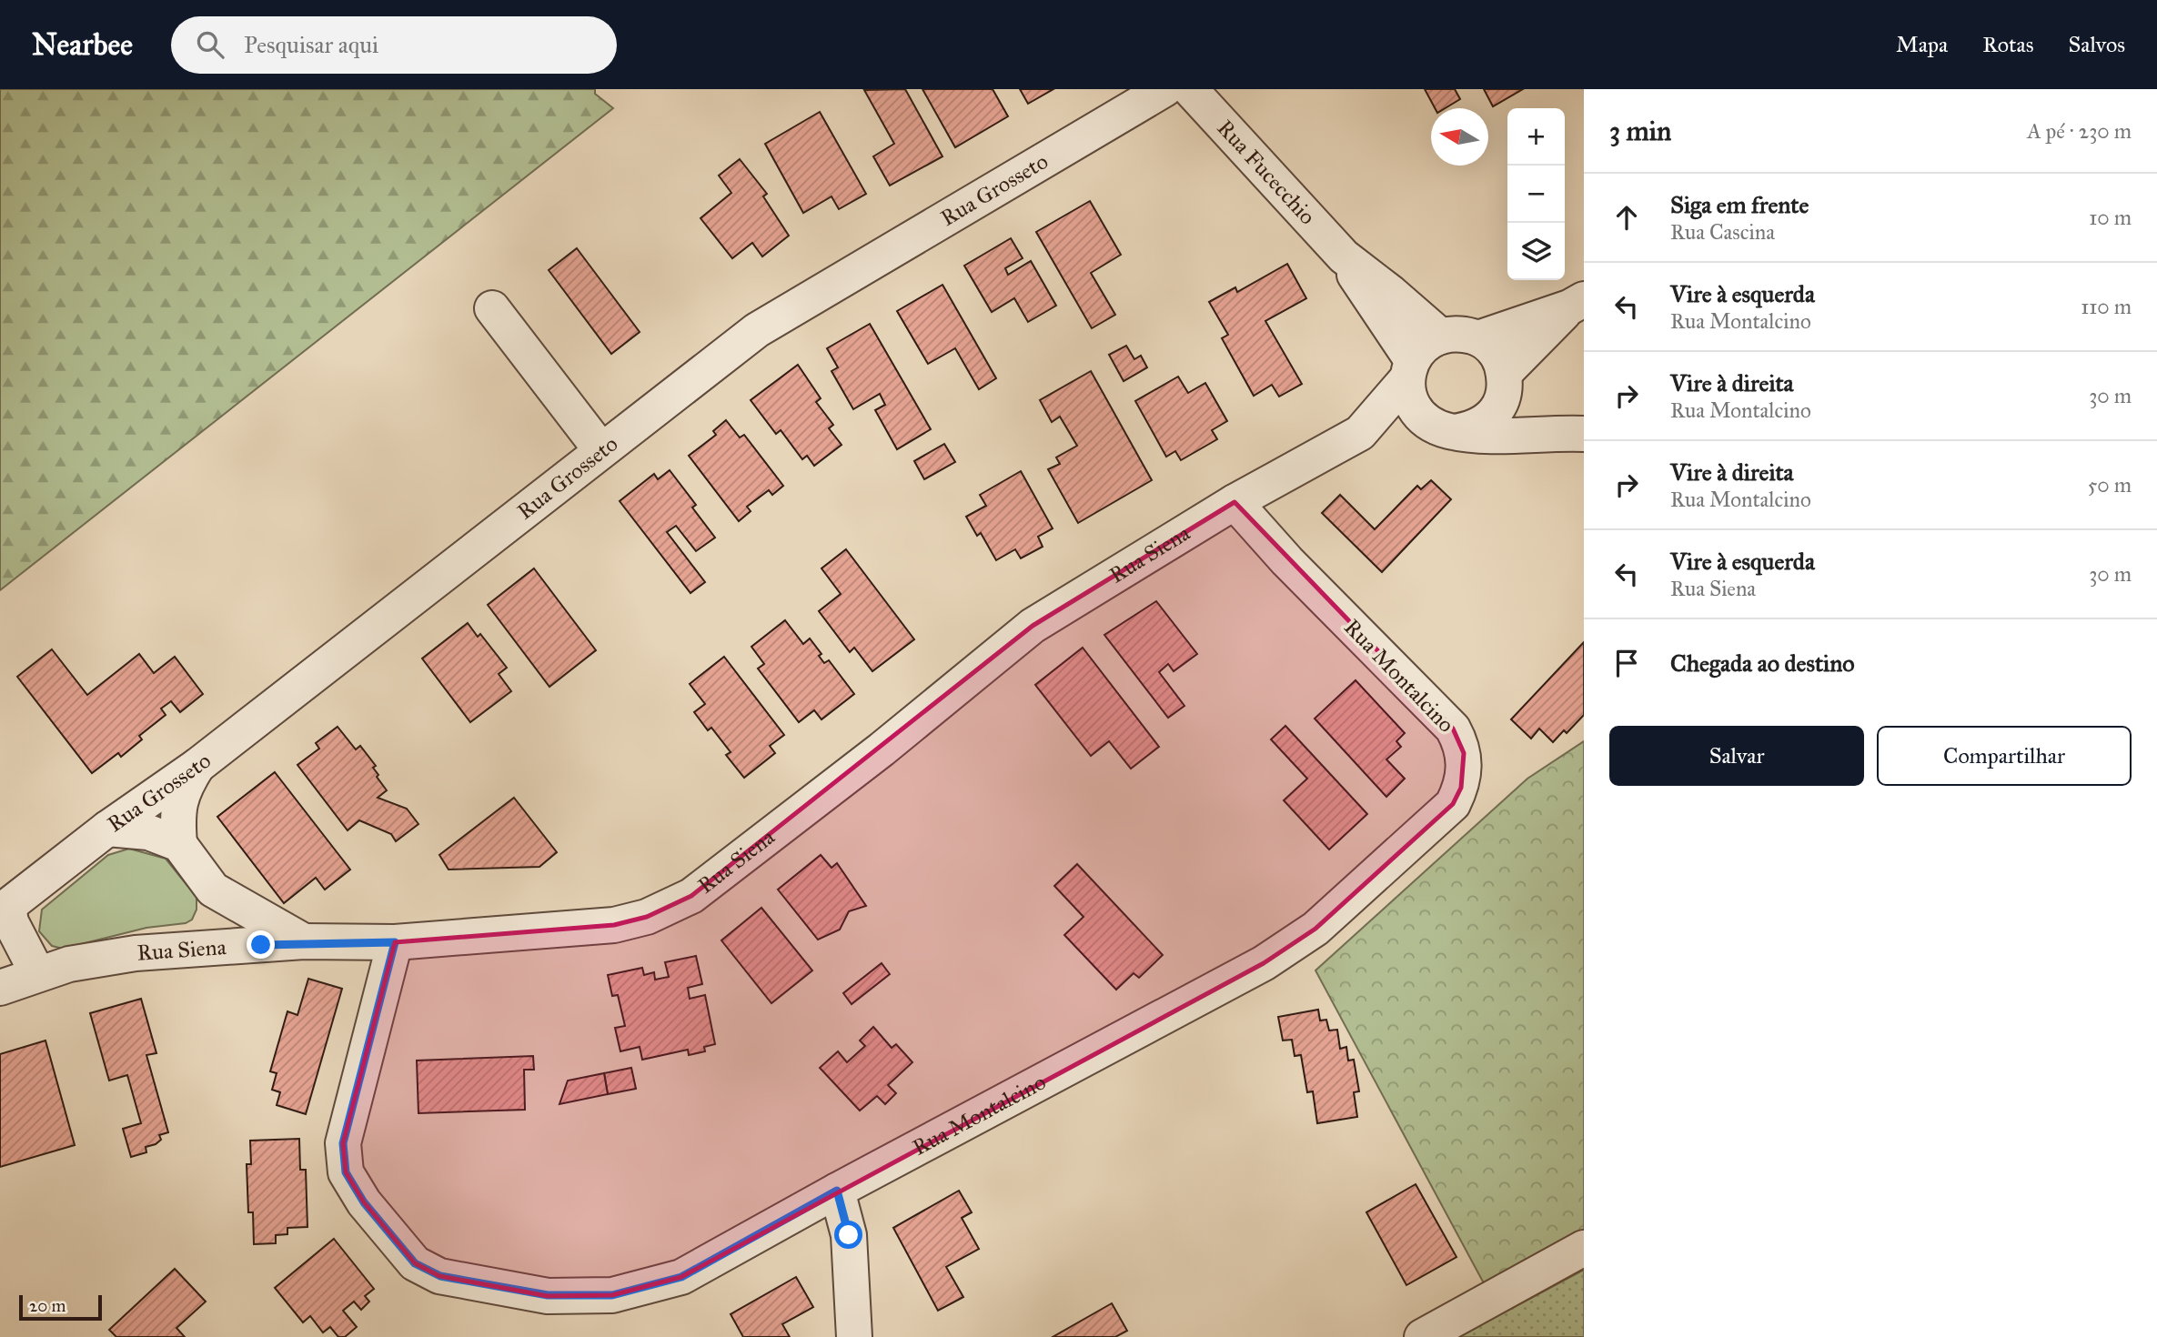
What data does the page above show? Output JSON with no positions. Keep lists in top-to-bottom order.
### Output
{
  "streets": {
    "street": [
      "Rua Fucecchio",
      "Rua Grosseto",
      "Rua Siena",
      "Rua Montalcino"
    ]
  },
  "crossings": [
    ["Rua Fucecchio", "Rua Siena"],
    ["Rua Siena", "Rua Montalcino"]
  ],
  "scale_bar": "20 m",
  "north": "left",
  "page": {
    "header": "Nearbee",
    "search": "Pesquisar aqui",
    "nav": ["Mapa", "Rotas", "Salvos"],
    "heading": ["3 min", "A pé · 230 m"],
    "map_buttons": ["+", "−"],
    "list": [
      ["Siga em frente", "Rua Cascina", "10 m"],
      ["Vire à esquerda", "Rua Montalcino", "110 m"],
      ["Vire à direita", "Rua Montalcino", "30 m"],
      ["Vire à direita", "Rua Montalcino", "50 m"],
      ["Vire à esquerda", "Rua Siena", "30 m"],
      "Chegada ao destino"
    ],
    "buttons": ["Salvar", "Compartilhar"],
    "scale": "20 m"
  }
}
